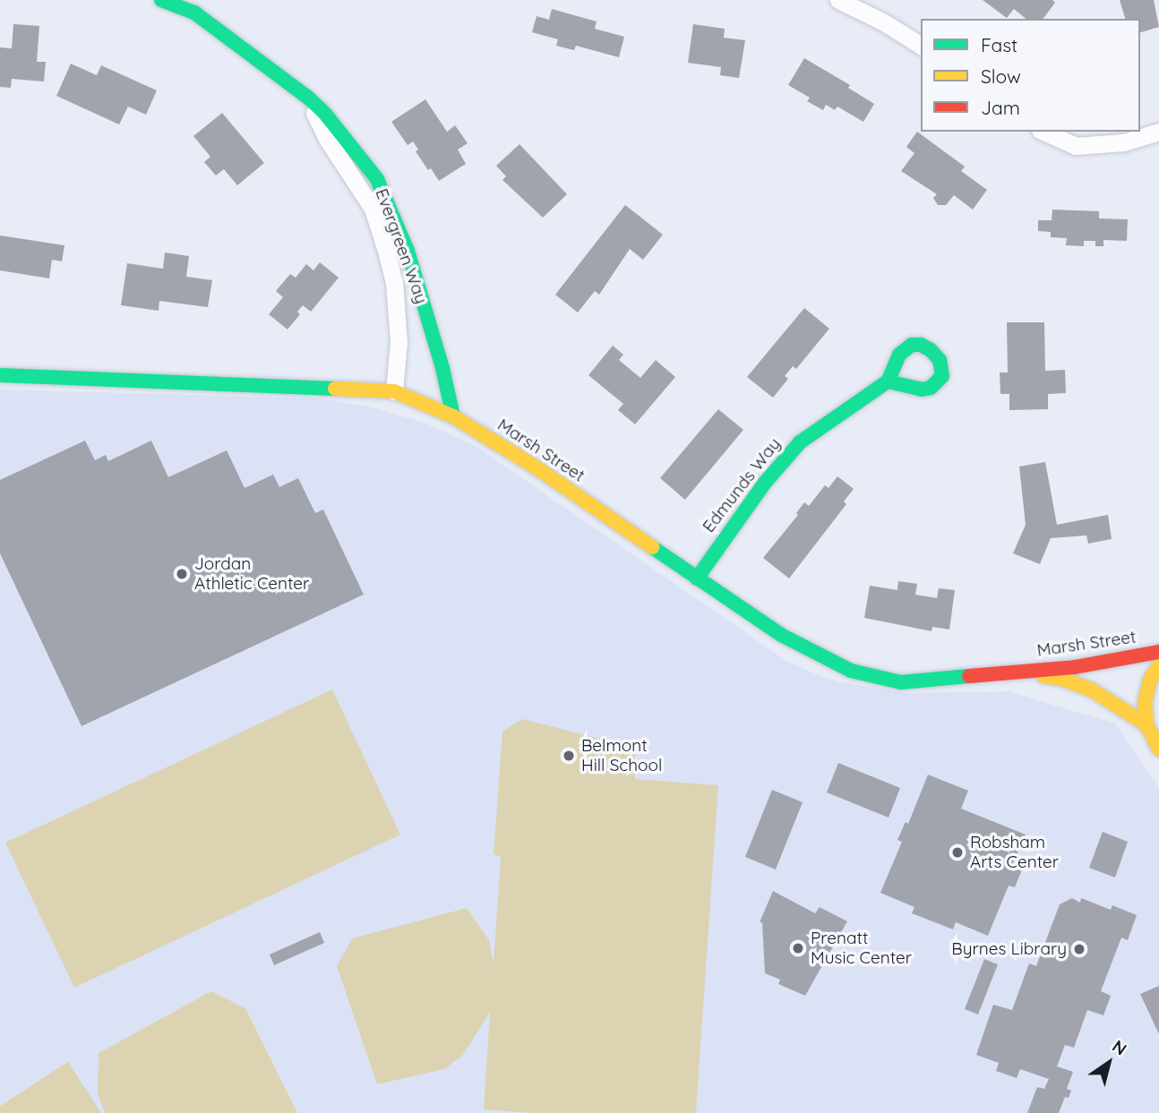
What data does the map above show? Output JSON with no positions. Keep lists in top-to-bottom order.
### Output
{
  "streets": {
    "street": ["Evergreen Way", "Marsh Street", "Edmunds Way"]
  },
  "crossings": [
    ["Evergreen Way", "Marsh Street"],
    ["Marsh Street", "Edmunds Way"]
  ],
  "places": [
    "Jordan Athletic Center",
    "Belmont Hill School",
    "Robsham Arts Center",
    "Prenatt Music Center",
    "Byrnes Library"
  ],
  "legend": ["Fast", "Slow", "Jam"],
  "north": "top right"
}
